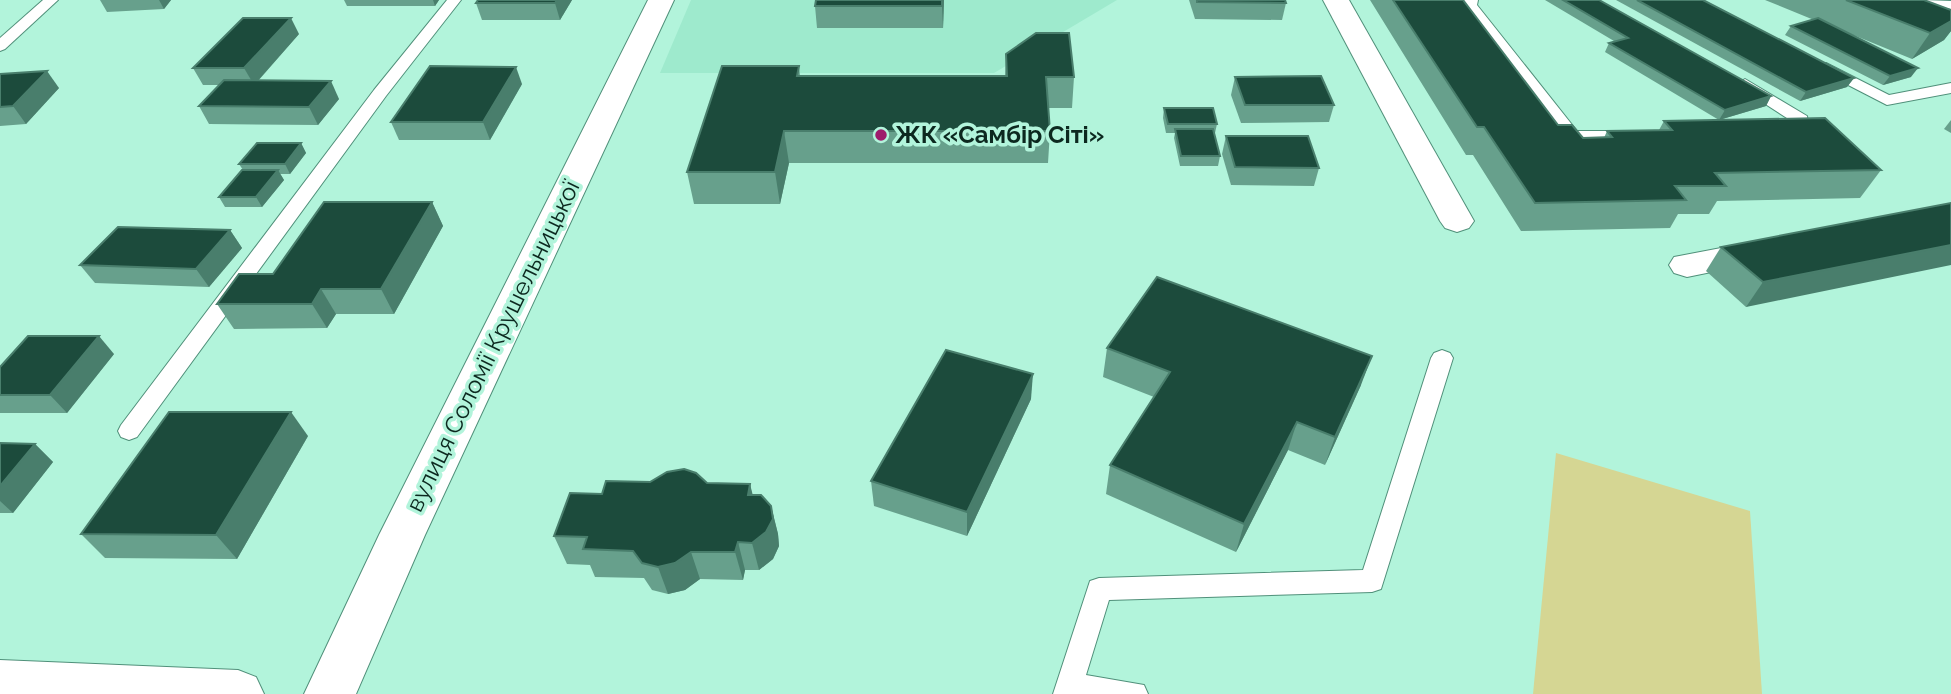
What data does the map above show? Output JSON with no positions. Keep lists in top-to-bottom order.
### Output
{
  "streets": {
    "street": ["вулиця Соломії Крушельницької"]
  },
  "places": ["ЖК «Самбір Сіті»"]
}
